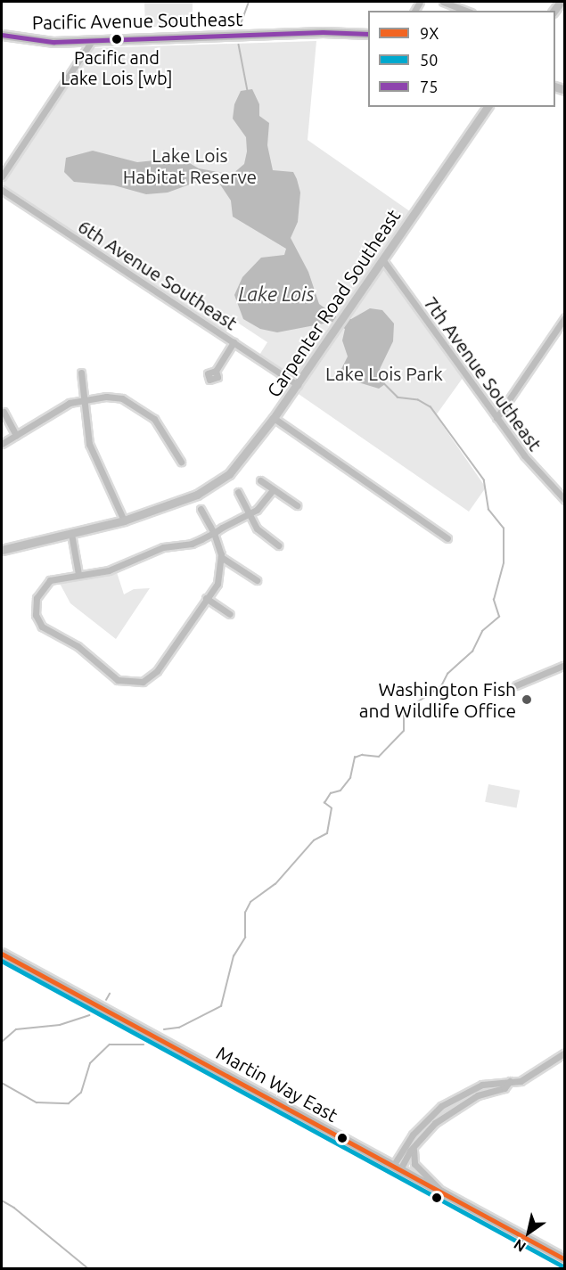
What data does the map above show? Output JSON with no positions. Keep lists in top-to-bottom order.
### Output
{
  "streets": {
    "main road": ["Pacific Avenue Southeast", "Carpenter Road Southeast", "Martin Way East"],
    "street": ["6th Avenue Southeast", "7th Avenue Southeast"]
  },
  "crossings": [
    ["6th Avenue Southeast", "Carpenter Road Southeast"],
    ["Carpenter Road Southeast", "7th Avenue Southeast"]
  ],
  "water": ["Lake Lois"],
  "parks": ["Lake Lois Habitat Reserve", "Lake Lois Park"],
  "places": ["Pacific and Lake Lois [wb]", "Washington Fish and Wildlife Office"],
  "lines": ["transit line 75", "transit line 9X", "transit line 50"],
  "legend": ["9X", "50", "75"],
  "north": "bottom left"
}
